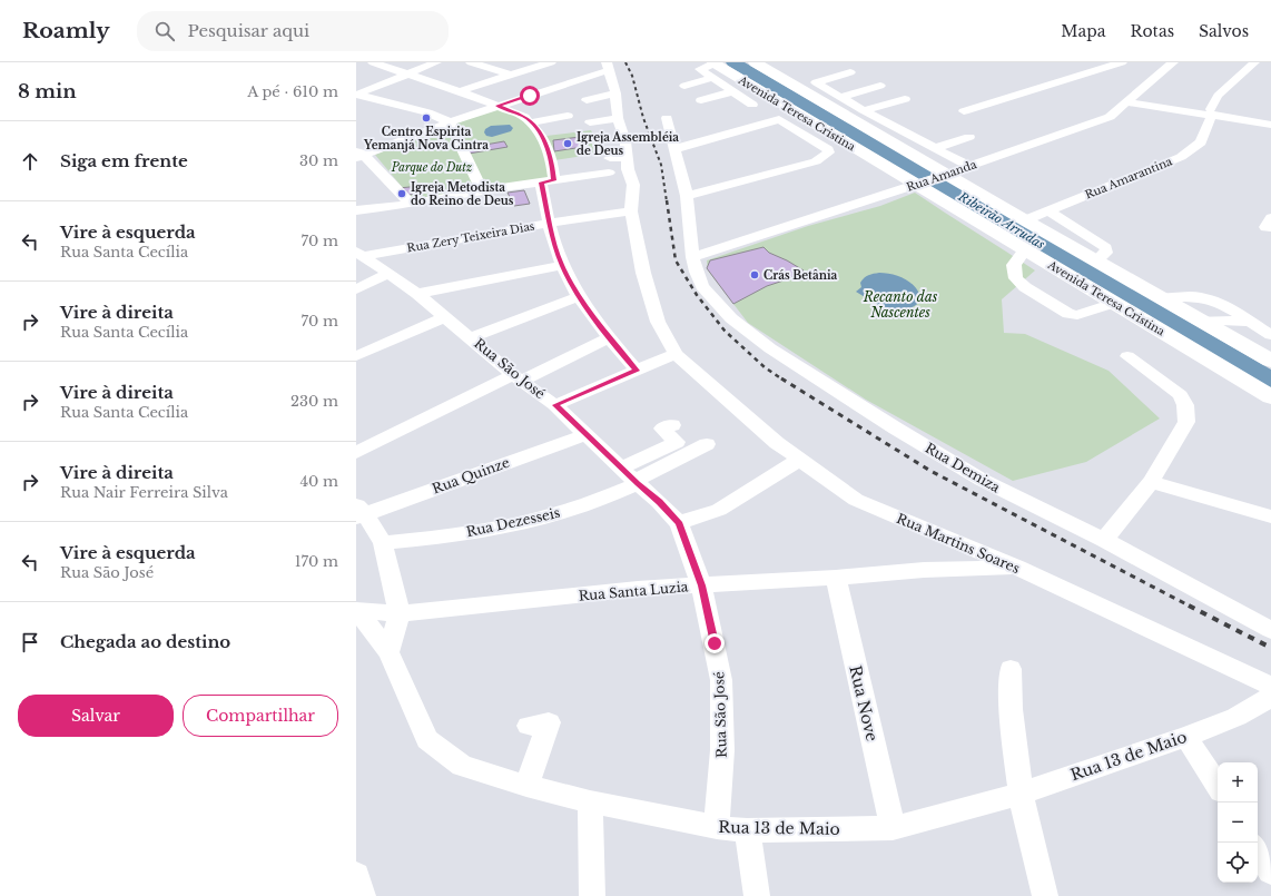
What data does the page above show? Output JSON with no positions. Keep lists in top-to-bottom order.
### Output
{
  "streets": {
    "main road": ["Avenida Teresa Cristina"],
    "street": [
      "Rua Amanda",
      "Rua Amarantina",
      "Rua Zery Teixeira Dias",
      "Rua São José",
      "Rua Demiza",
      "Rua Quinze",
      "Rua Dezesseis",
      "Rua Martins Soares",
      "Rua Santa Luzia",
      "Rua Nove",
      "Rua 13 de Maio"
    ]
  },
  "crossings": [
    ["Avenida Teresa Cristina", "Rua Amanda"],
    ["Avenida Teresa Cristina", "Rua Amarantina"],
    ["Rua Amanda", "Rua Demiza"],
    ["Rua Zery Teixeira Dias", "Rua São José"],
    ["Rua Zery Teixeira Dias", "Rua Martins Soares"],
    ["Rua São José", "Rua Quinze"],
    ["Rua São José", "Rua Dezesseis"],
    ["Rua São José", "Rua Santa Luzia"],
    ["Rua São José", "Rua 13 de Maio"],
    ["Rua Martins Soares", "Rua Santa Luzia"],
    ["Rua Santa Luzia", "Rua Nove"],
    ["Rua Santa Luzia", "Rua 13 de Maio"],
    ["Rua Nove", "Rua 13 de Maio"]
  ],
  "water": ["Ribeirão Arrudas"],
  "parks": ["Parque do Dutz", "Recanto das Nascentes"],
  "places": [
    "Centro Espirita Yemanjá Nova Cintra",
    "Igreja Assembléia de Deus",
    "Igreja Metodista do Reino de Deus",
    "Crás Betânia"
  ],
  "page": {
    "header": "Roamly",
    "search": "Pesquisar aqui",
    "nav": ["Mapa", "Rotas", "Salvos"],
    "heading": ["8 min", "A pé · 610 m"],
    "list": [
      ["Siga em frente", "30 m"],
      ["Vire à esquerda", "Rua Santa Cecília", "70 m"],
      ["Vire à direita", "Rua Santa Cecília", "70 m"],
      ["Vire à direita", "Rua Santa Cecília", "230 m"],
      ["Vire à direita", "Rua Nair Ferreira Silva", "40 m"],
      ["Vire à esquerda", "Rua São José", "170 m"],
      "Chegada ao destino"
    ],
    "buttons": ["Salvar", "Compartilhar"],
    "map_buttons": ["+", "−"]
  }
}
